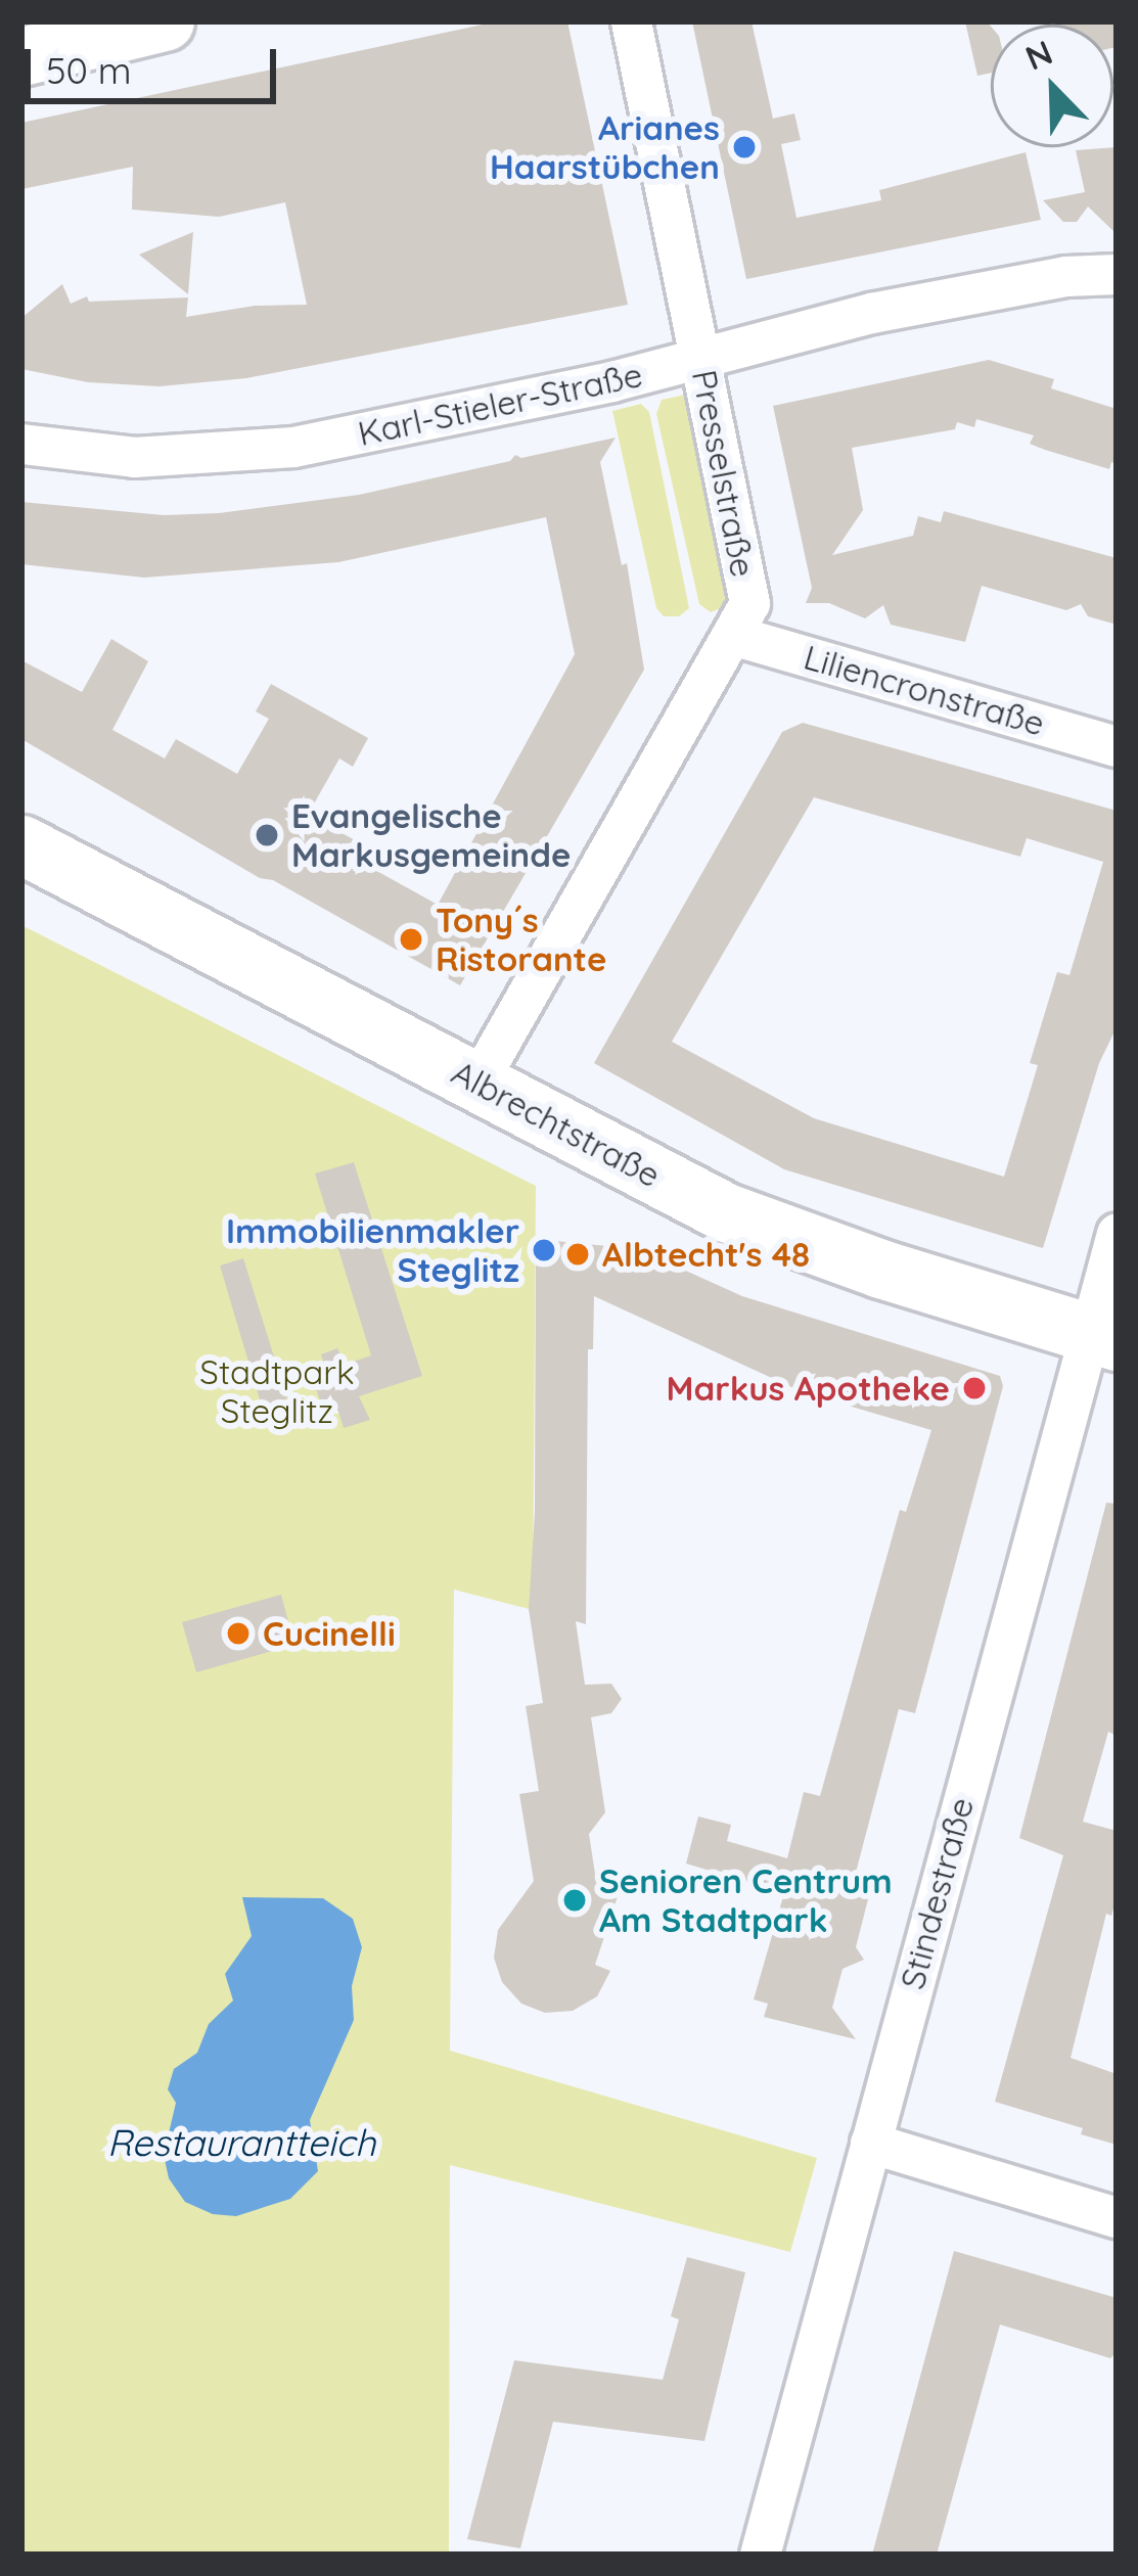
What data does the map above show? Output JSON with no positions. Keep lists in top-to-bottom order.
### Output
{
  "streets": {
    "street": [
      "Karl-Stieler-Straße",
      "Presselstraße",
      "Liliencronstraße",
      "Albrechtstraße",
      "Stindestraße"
    ]
  },
  "crossings": [
    ["Karl-Stieler-Straße", "Presselstraße"],
    ["Presselstraße", "Liliencronstraße"],
    ["Presselstraße", "Albrechtstraße"],
    ["Albrechtstraße", "Stindestraße"]
  ],
  "water": ["Restaurantteich"],
  "parks": ["Stadtpark Steglitz"],
  "places": [
    "Arianes Haarstübchen",
    "Evangelische Markusgemeinde",
    "Tony´s Ristorante",
    "Immobilienmakler Steglitz",
    "Albtecht's 48",
    "Markus Apotheke",
    "Cucinelli",
    "Senioren Centrum Am Stadtpark"
  ],
  "scale_bar": "50 m",
  "north": "top left"
}
